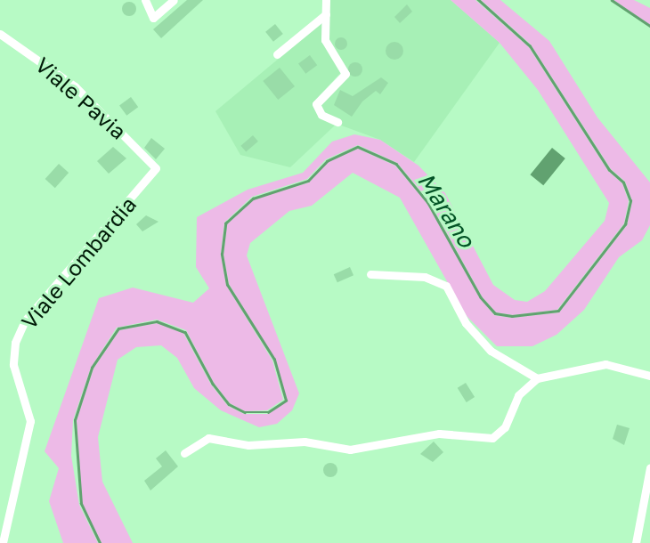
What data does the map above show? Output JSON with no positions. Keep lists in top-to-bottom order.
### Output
{
  "streets": {
    "street": ["Viale Pavia", "Viale Lombardia"]
  },
  "crossings": [
    ["Viale Pavia", "Viale Lombardia"]
  ],
  "water": ["Marano"]
}
